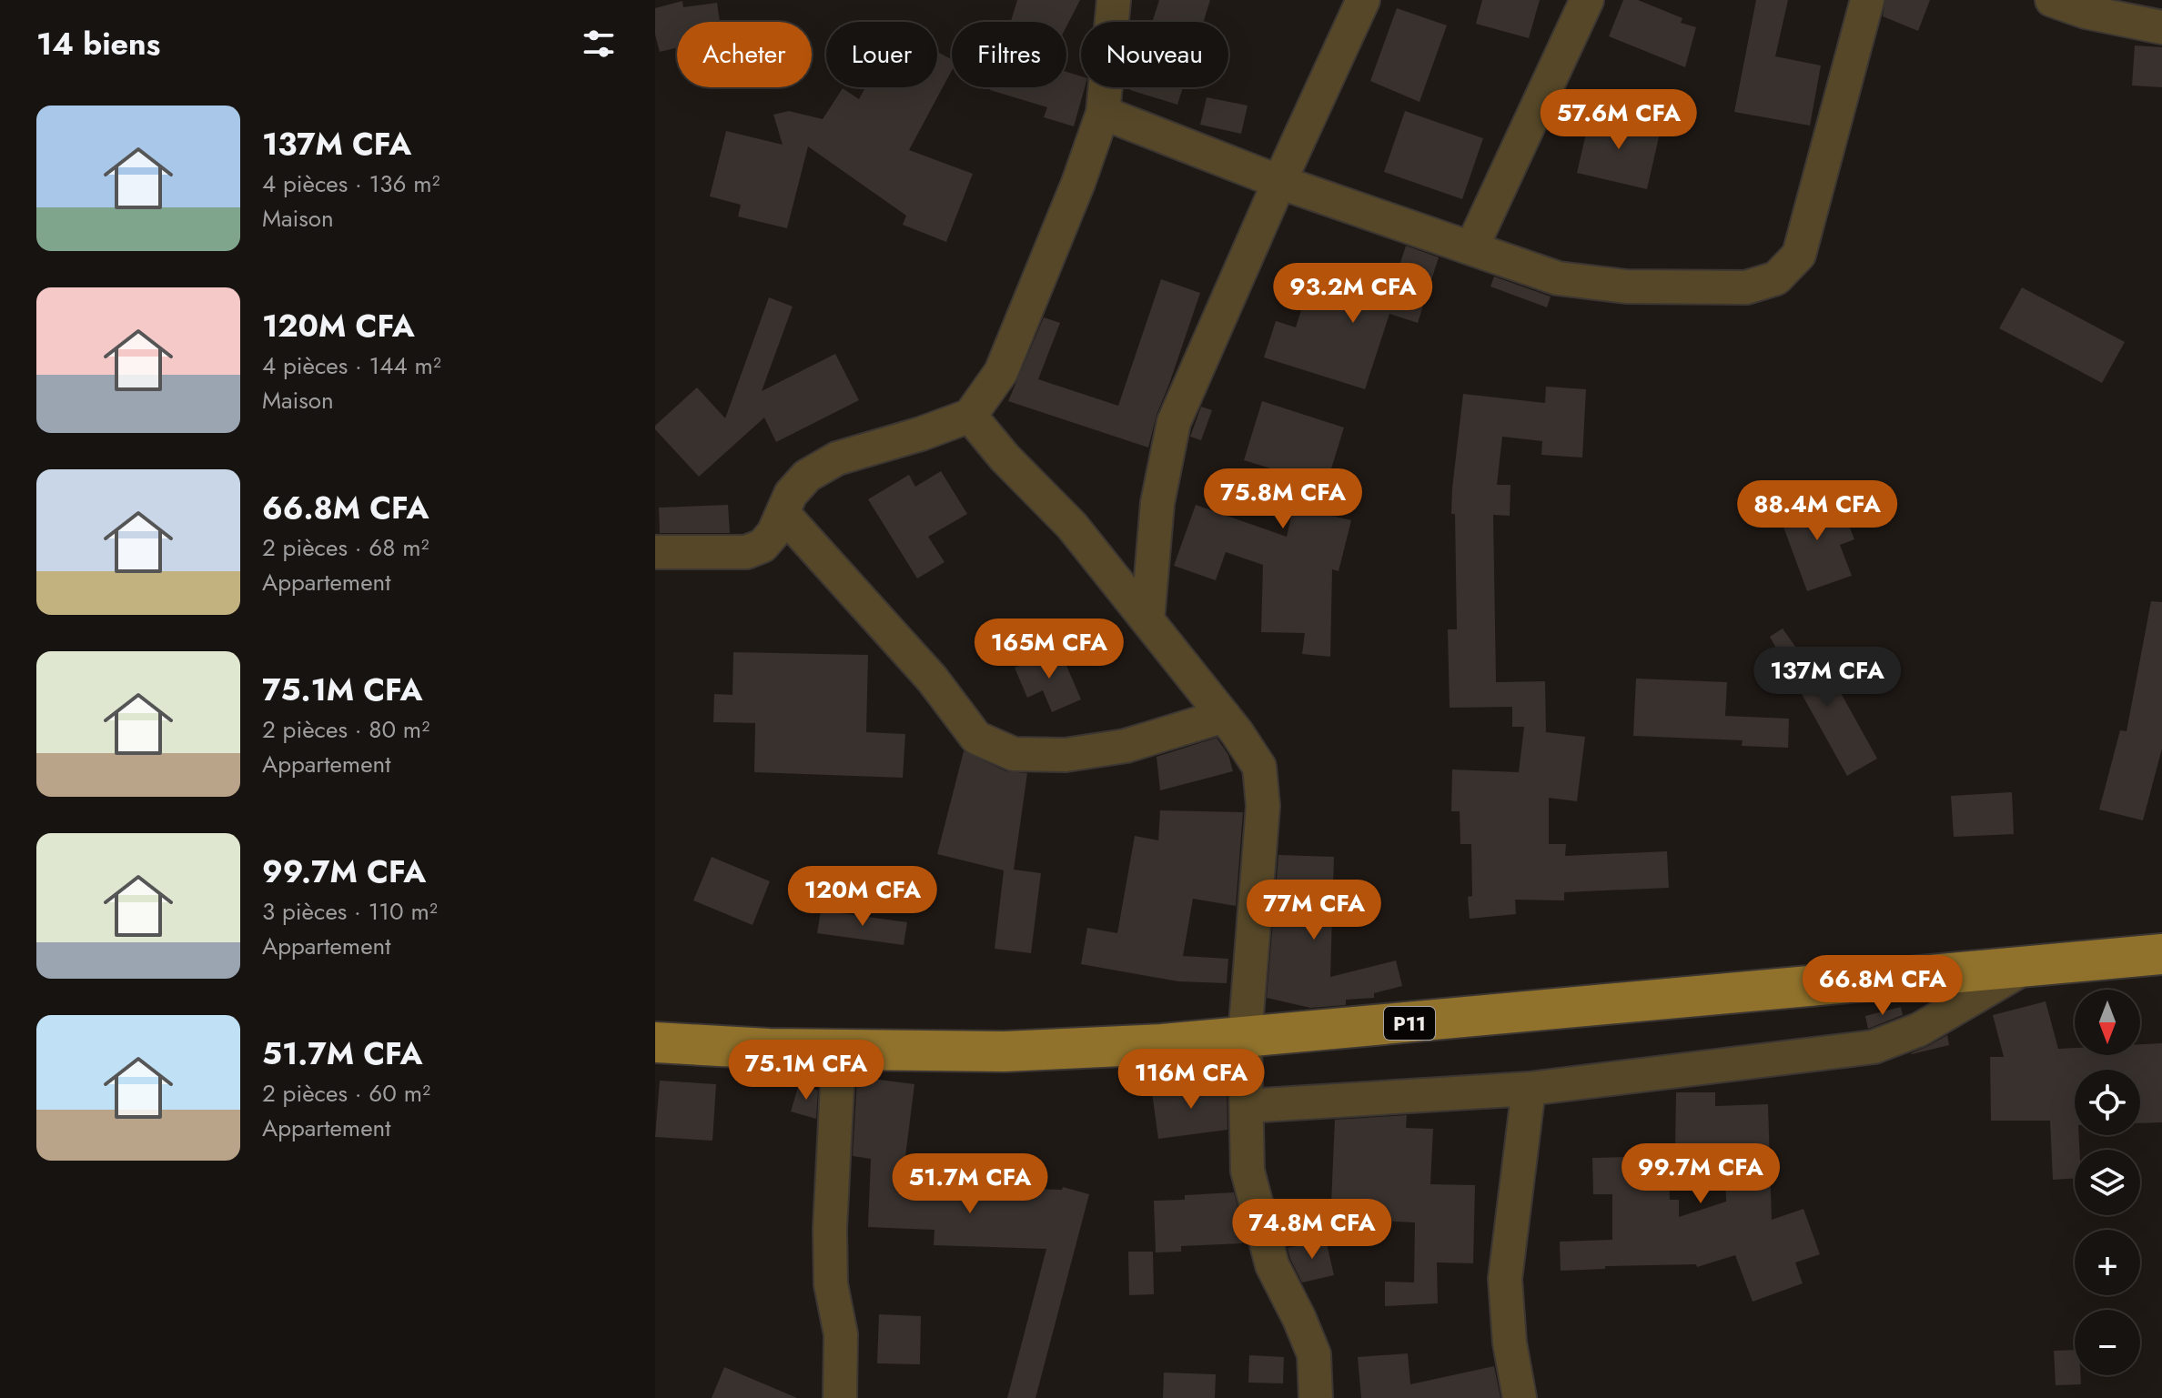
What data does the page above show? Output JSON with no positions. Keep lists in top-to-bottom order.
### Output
{
  "streets": {
    "main road": ["P11"]
  },
  "north": "bottom",
  "page": {
    "heading": "14 biens",
    "chip": [
      "Acheter",
      "Louer",
      "Filtres",
      "Nouveau"
    ],
    "list": [
      {
        "name": "137M CFA",
        "note": "4 pièces · 136 m² · Maison"
      },
      {
        "name": "120M CFA",
        "note": "4 pièces · 144 m² · Maison"
      },
      {
        "name": "66.8M CFA",
        "note": "2 pièces · 68 m² · Appartement"
      },
      {
        "name": "75.1M CFA",
        "note": "2 pièces · 80 m² · Appartement"
      },
      {
        "name": "99.7M CFA",
        "note": "3 pièces · 110 m² · Appartement"
      },
      {
        "name": "51.7M CFA",
        "note": "2 pièces · 60 m² · Appartement"
      }
    ],
    "price": [
      "57.6M CFA",
      "93.2M CFA",
      "75.8M CFA",
      "88.4M CFA",
      "165M CFA",
      "137M CFA",
      "120M CFA",
      "77M CFA",
      "66.8M CFA",
      "75.1M CFA",
      "116M CFA",
      "99.7M CFA",
      "51.7M CFA",
      "74.8M CFA"
    ],
    "map_buttons": ["+", "−"]
  }
}
